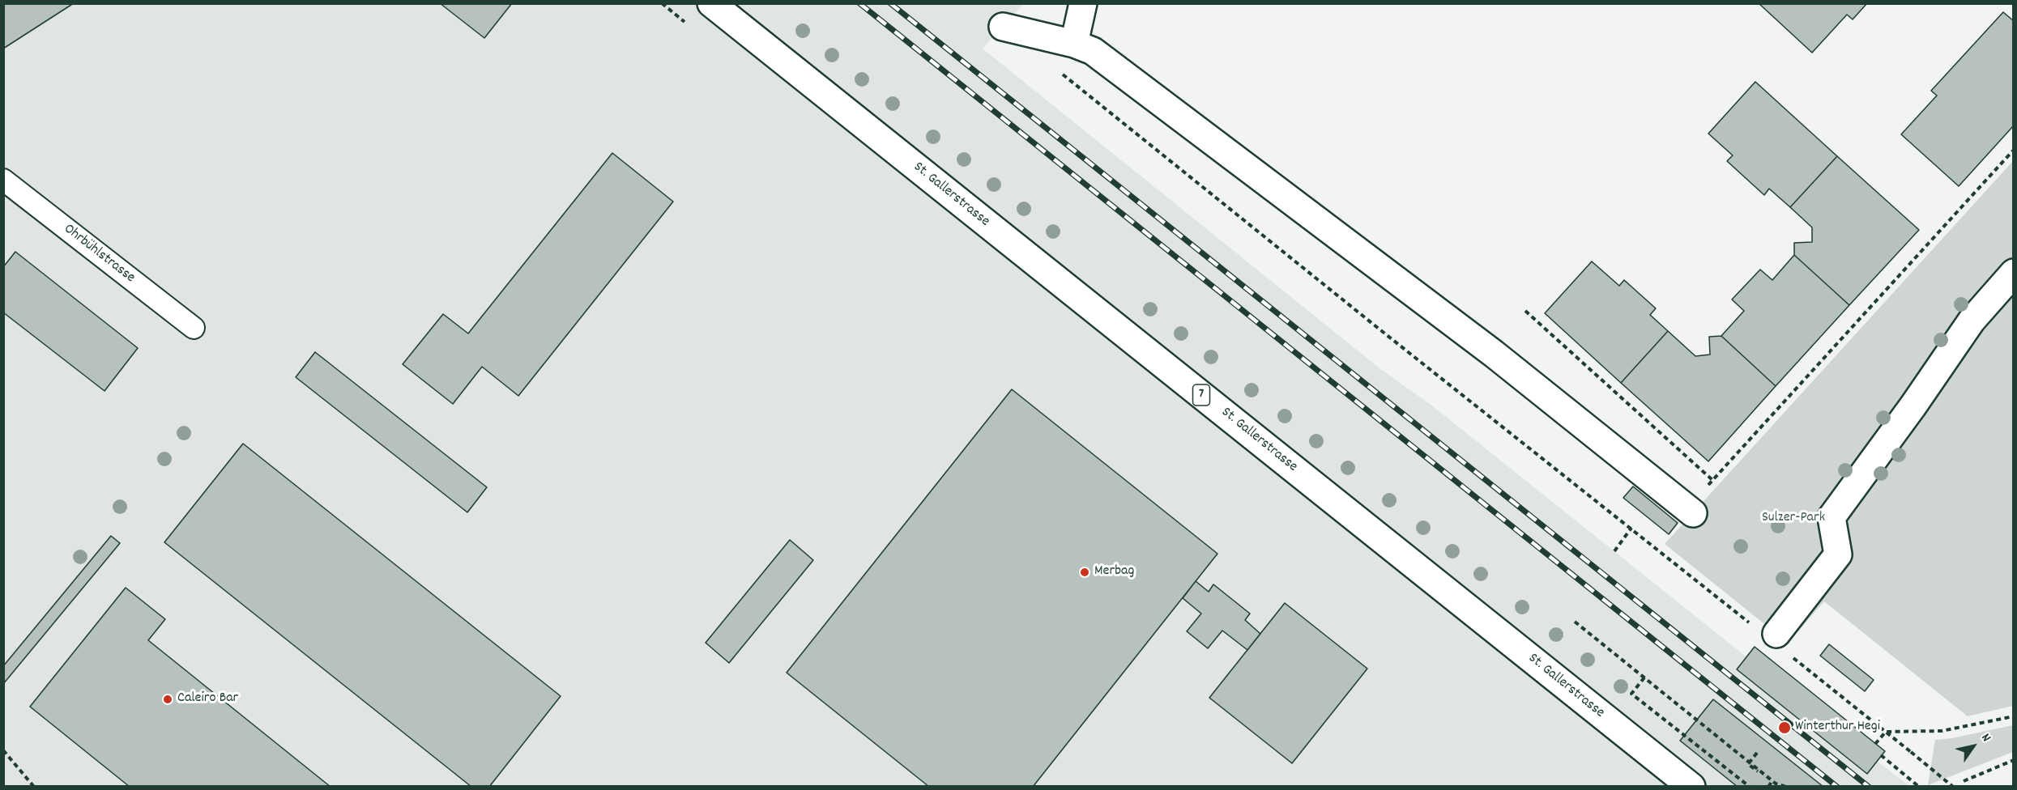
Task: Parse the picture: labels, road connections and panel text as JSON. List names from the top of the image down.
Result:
{
  "streets": {
    "street": ["St. Gallerstrasse", "7"],
    "lane": ["Ohrbühlstrasse"]
  },
  "parks": ["Sulzer-Park"],
  "places": ["Merbag", "Caleiro Bar", "Winterthur Hegi"],
  "north": "top right"
}
